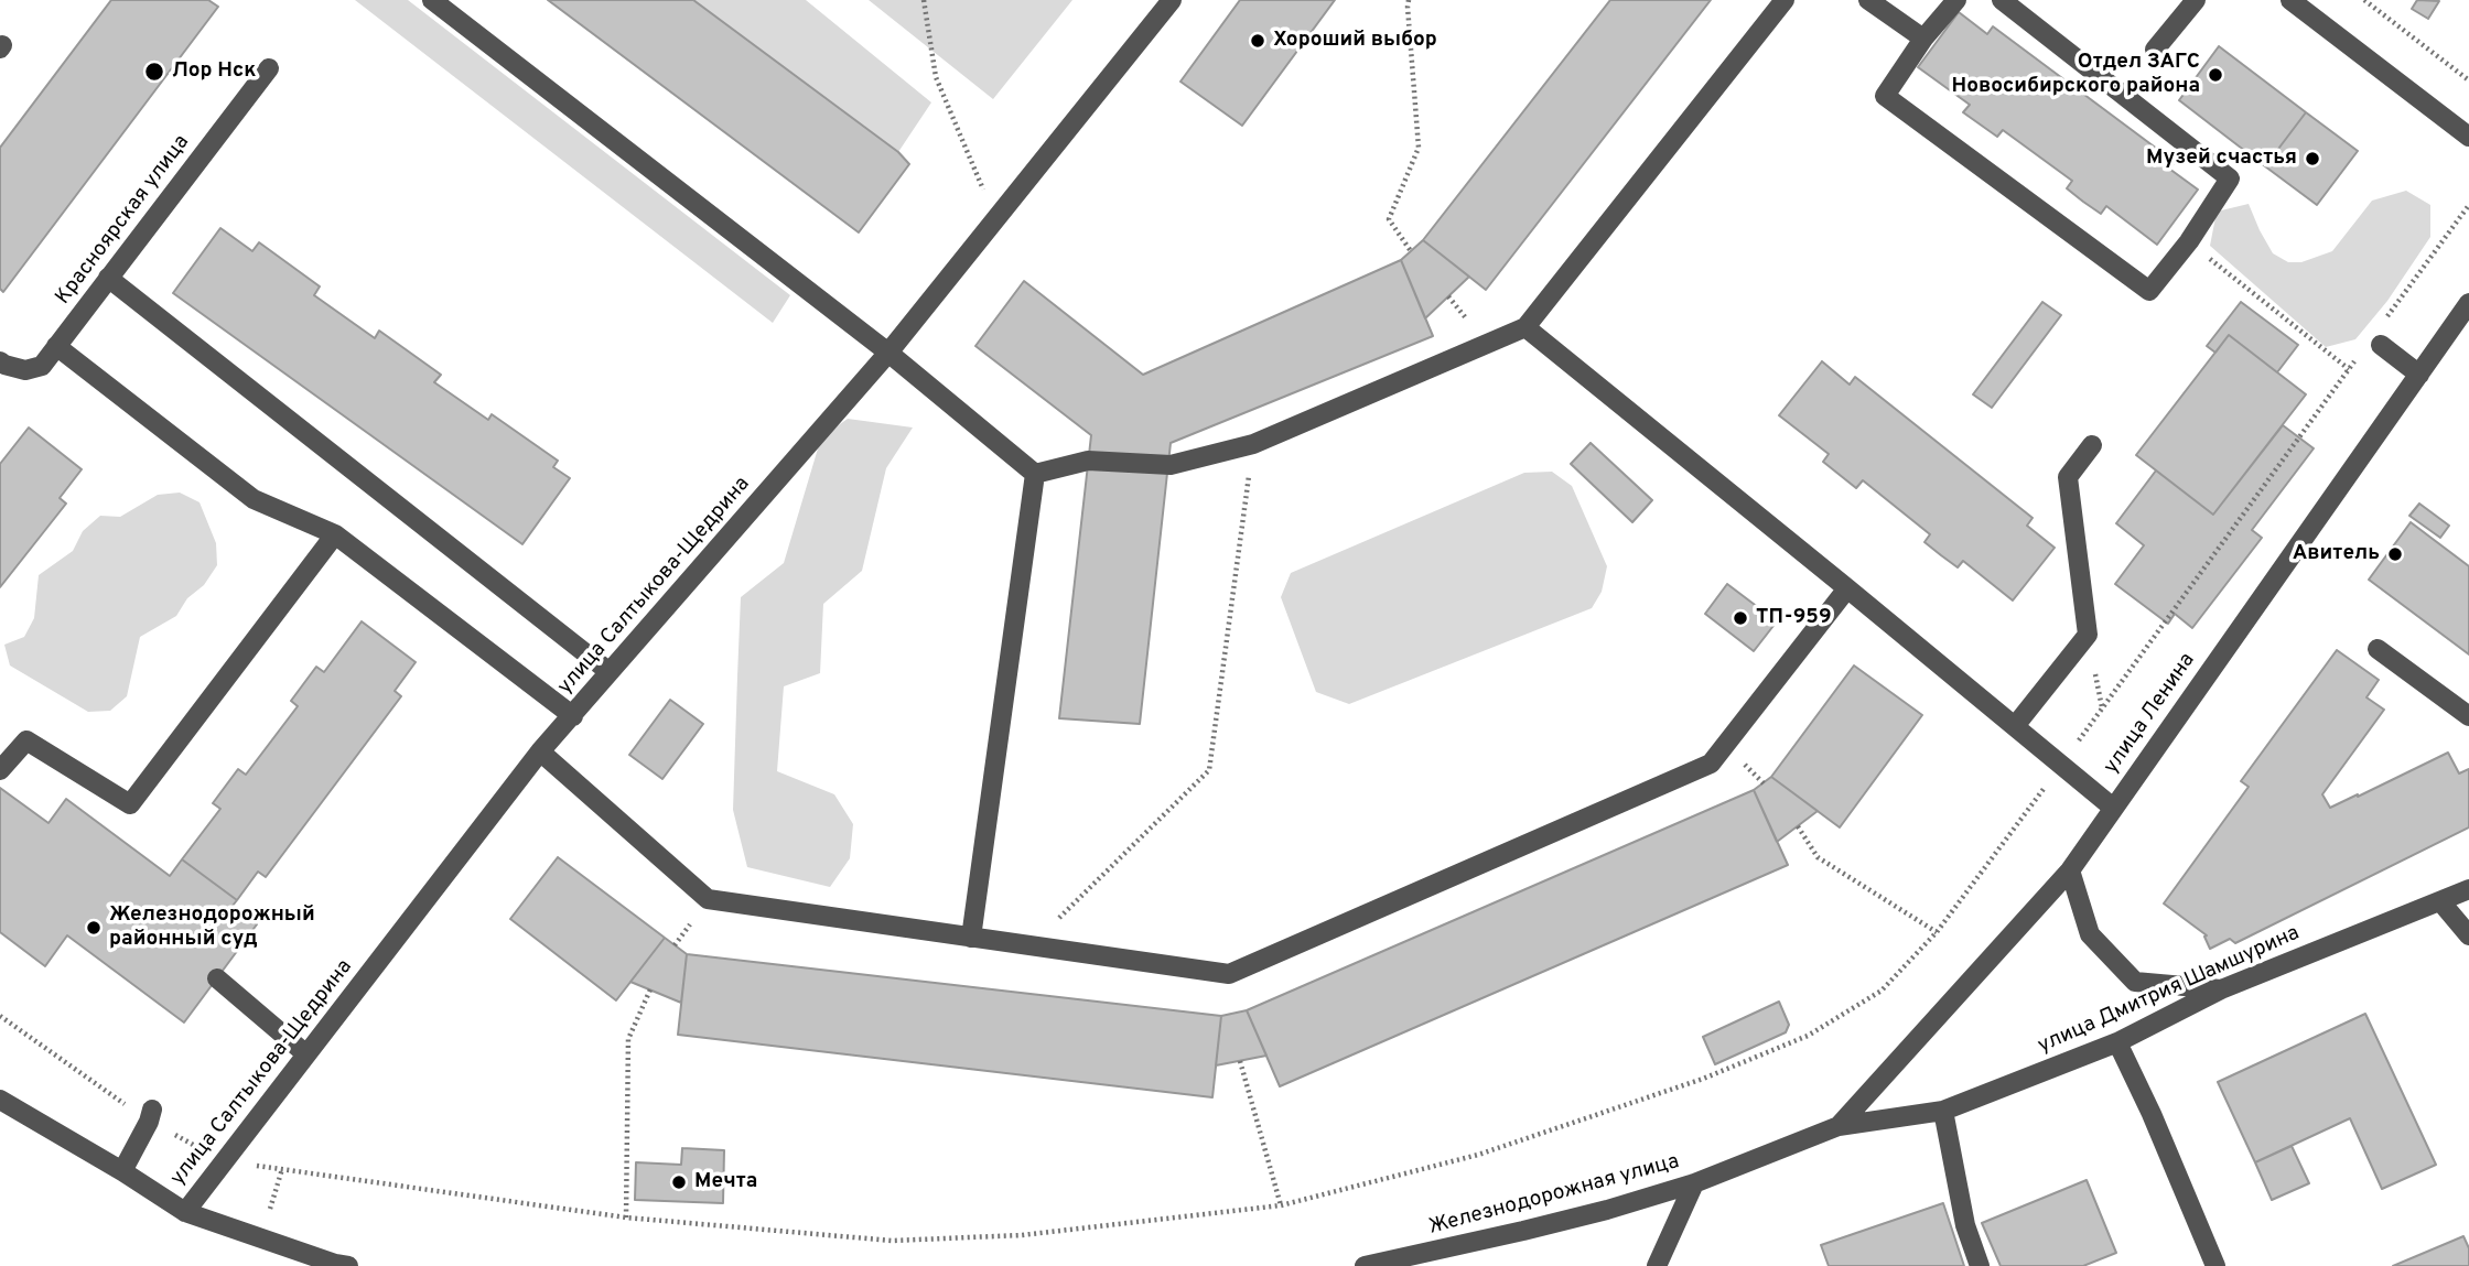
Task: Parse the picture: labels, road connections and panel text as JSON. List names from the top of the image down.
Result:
{
  "streets": {
    "street": [
      "Красноярская улица",
      "улица Салтыкова-Щедрина",
      "улица Ленина",
      "улица Дмитрия Шамшурина",
      "Железнодорожная улица"
    ]
  },
  "crossings": [
    ["улица Ленина", "улица Дмитрия Шамшурина"],
    ["улица Ленина", "Железнодорожная улица"],
    ["улица Дмитрия Шамшурина", "Железнодорожная улица"]
  ],
  "places": [
    "Хороший выбор",
    "Лор Нск",
    "Отдел ЗАГС Новосибирского района",
    "Музей счастья",
    "Авитель",
    "ТП-959",
    "Железнодорожный районный суд",
    "Мечта"
  ]
}
